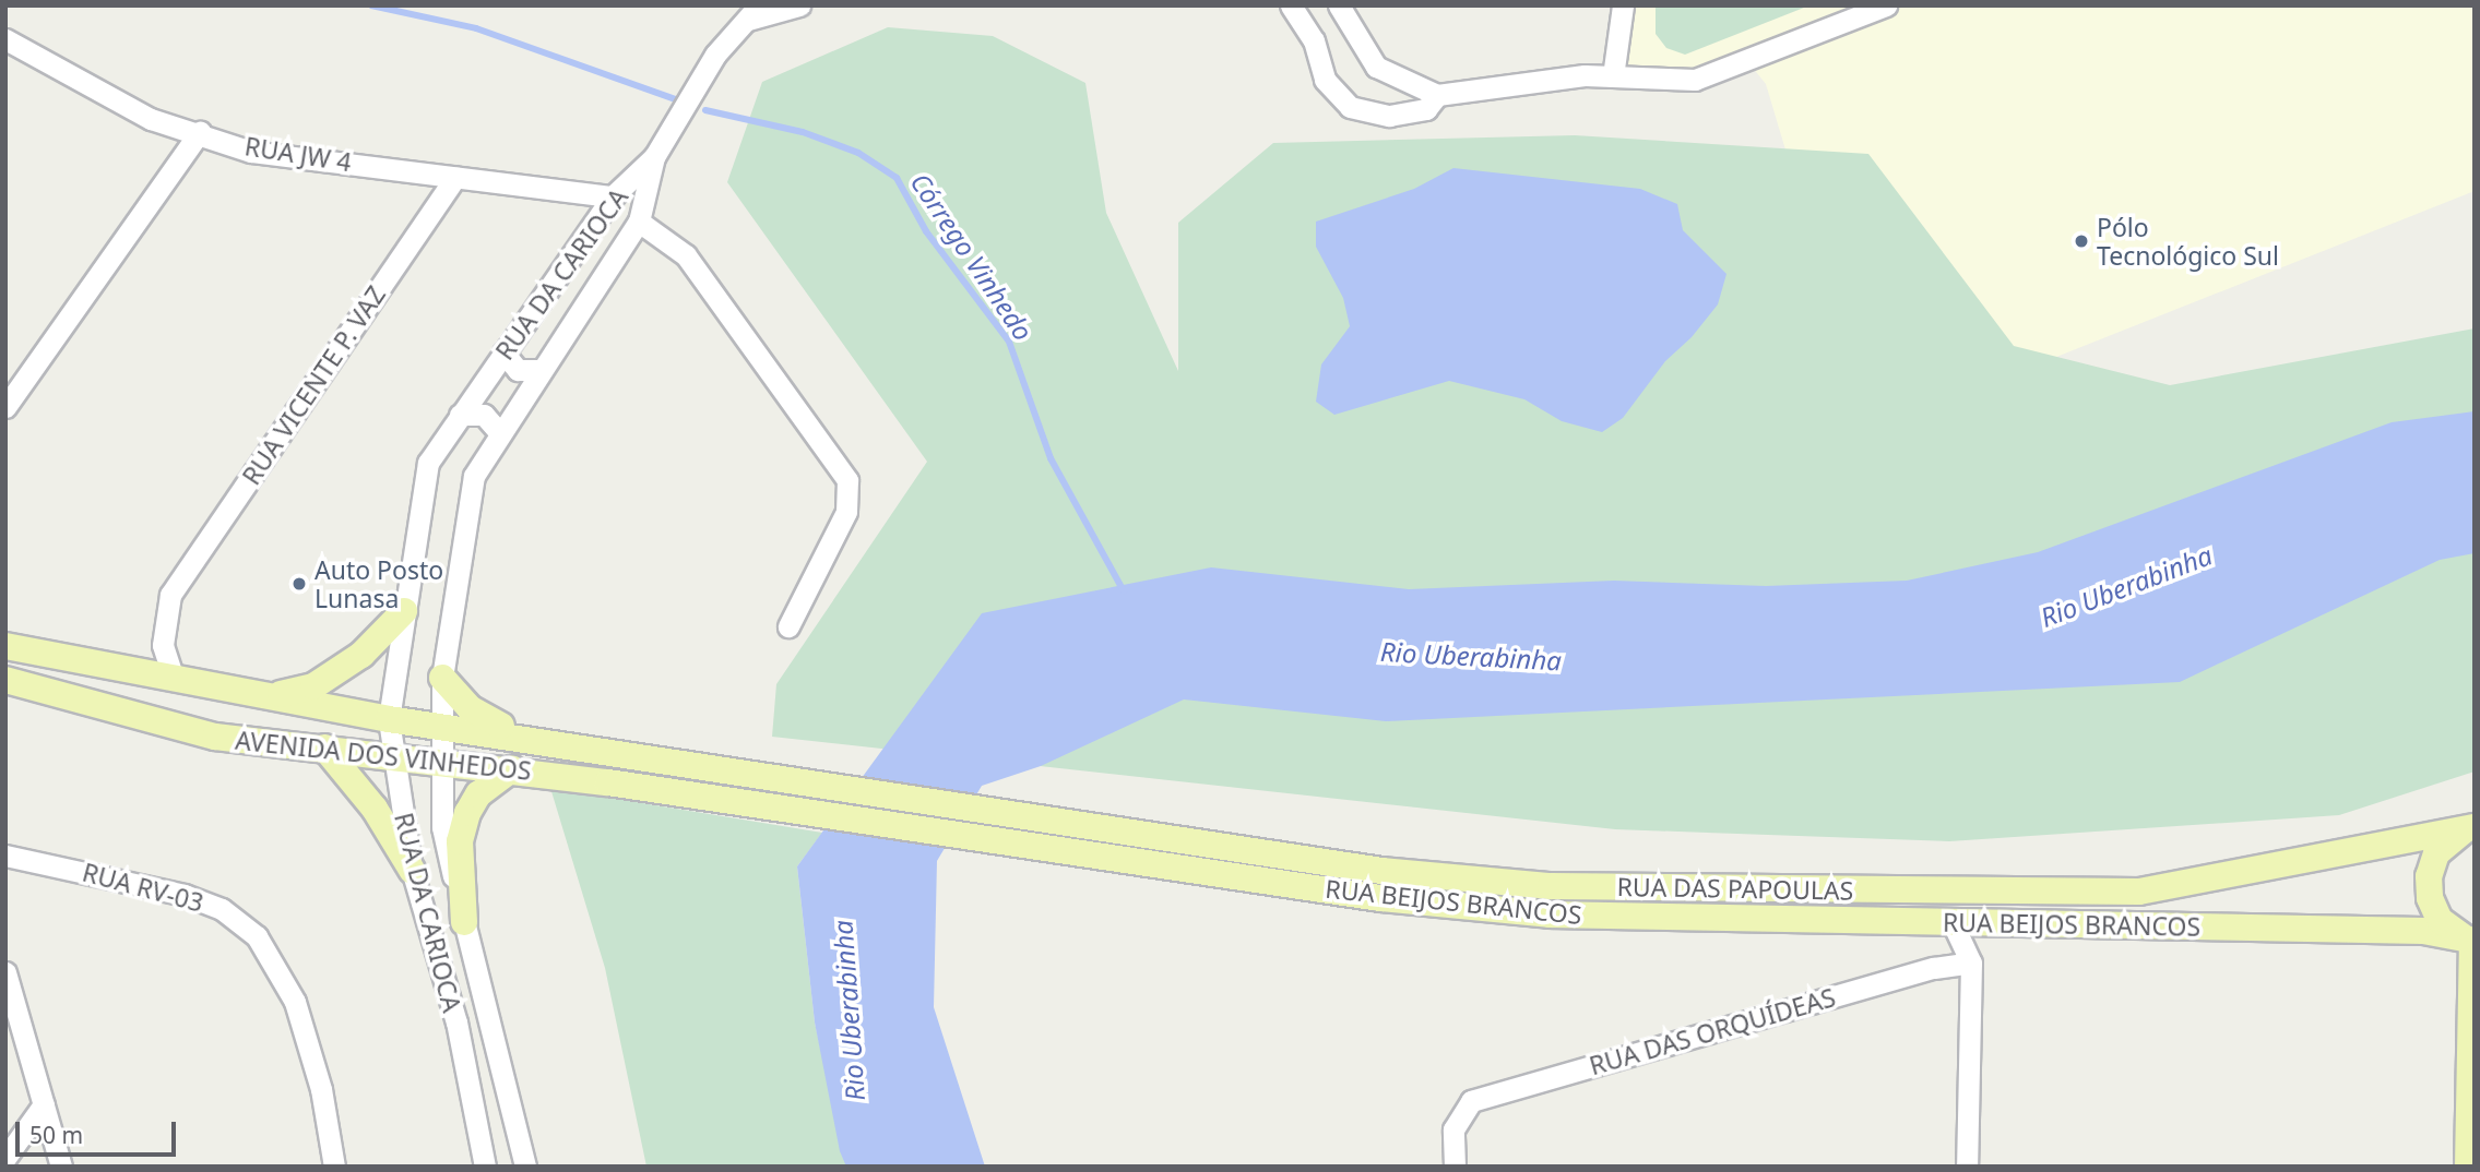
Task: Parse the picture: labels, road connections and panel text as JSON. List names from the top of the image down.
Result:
{
  "streets": {
    "main road": ["AVENIDA DOS VINHEDOS", "RUA DAS PAPOULAS", "RUA BEIJOS BRANCOS"],
    "street": [
      "RUA JW 4",
      "RUA DA CARIOCA",
      "RUA VICENTE P. VAZ",
      "RUA RV-03",
      "RUA DAS ORQUÍDEAS"
    ]
  },
  "crossings": [
    ["RUA JW 4", "RUA DA CARIOCA"],
    ["RUA JW 4", "RUA VICENTE P. VAZ"],
    ["RUA DA CARIOCA", "AVENIDA DOS VINHEDOS"],
    ["RUA VICENTE P. VAZ", "AVENIDA DOS VINHEDOS"],
    ["AVENIDA DOS VINHEDOS", "RUA DAS PAPOULAS"],
    ["AVENIDA DOS VINHEDOS", "RUA BEIJOS BRANCOS"]
  ],
  "water": ["Córrego Vinhedo", "Rio Uberabinha"],
  "places": ["Pólo Tecnológico Sul", "Auto Posto Lunasa"],
  "scale_bar": "50 m"
}
